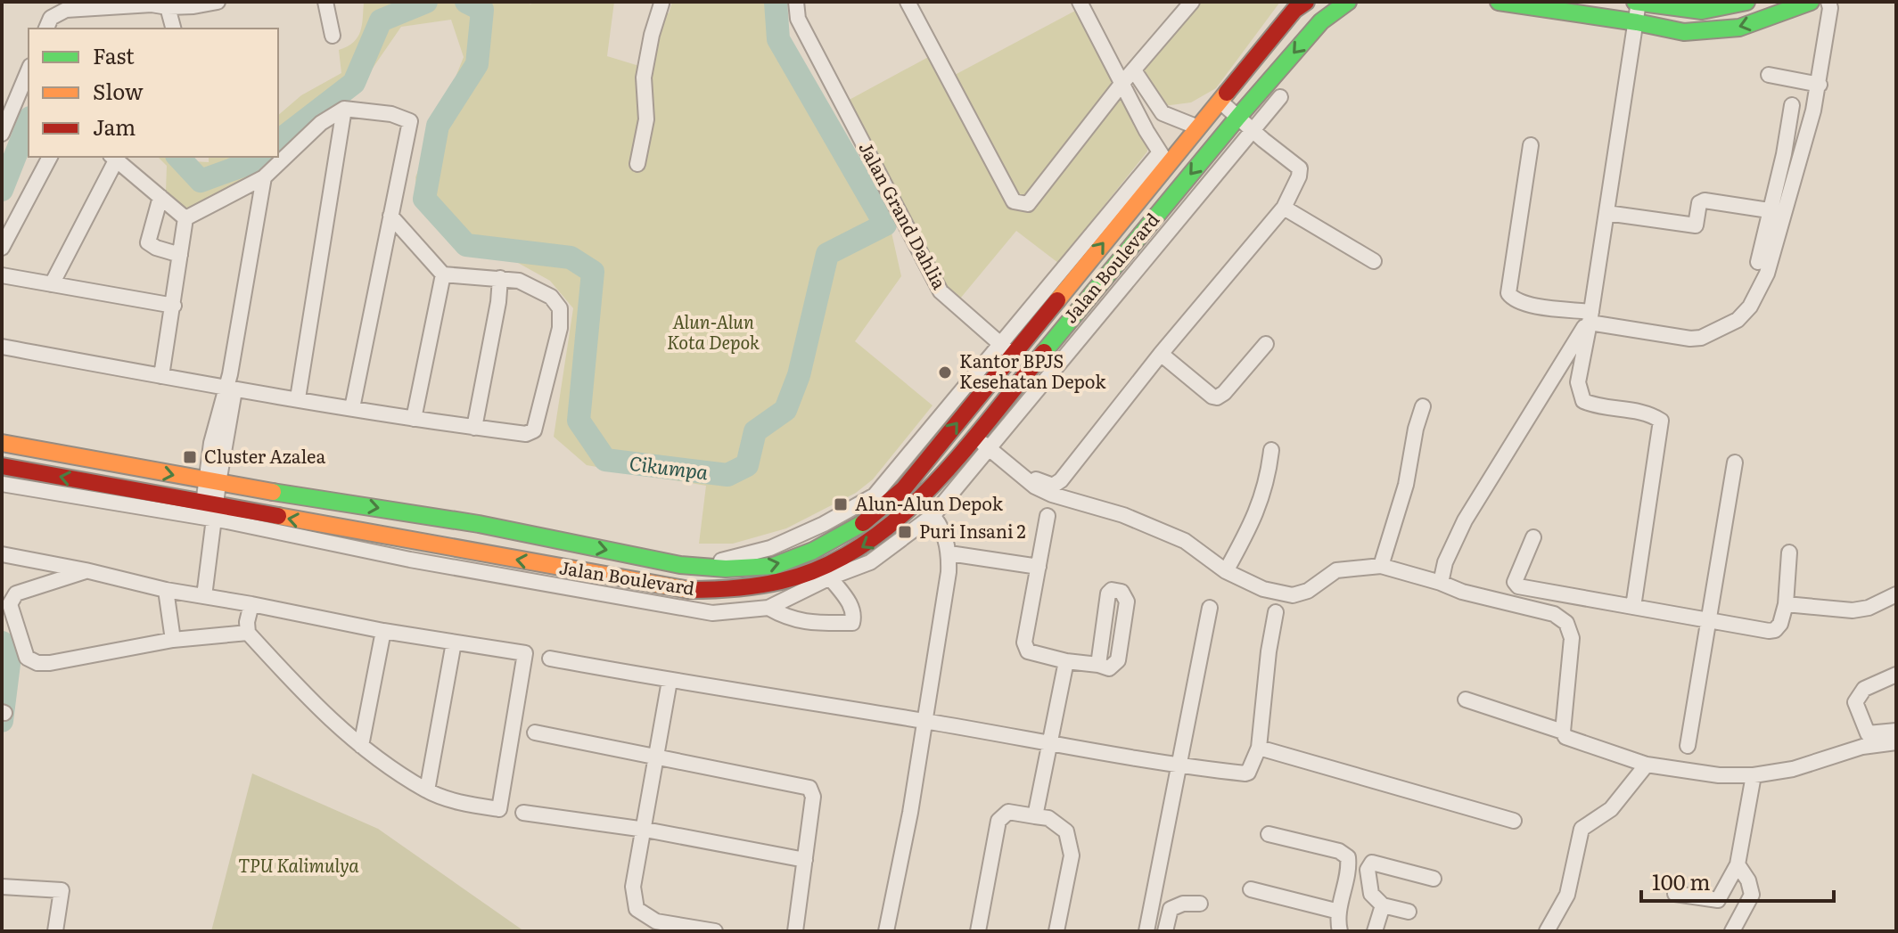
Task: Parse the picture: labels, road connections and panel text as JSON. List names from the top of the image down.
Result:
{
  "streets": {
    "main road": ["Jalan Boulevard"],
    "street": ["Jalan Grand Dahlia"]
  },
  "crossings": [
    ["Jalan Grand Dahlia", "Jalan Boulevard"]
  ],
  "water": ["Cikumpa"],
  "parks": ["Alun-Alun Kota Depok", "TPU Kalimulya"],
  "places": {
    "other": ["Kantor BPJS Kesehatan Depok"],
    "transit": ["Cluster Azalea", "Alun-Alun Depok", "Puri Insani 2"]
  },
  "legend": ["Fast", "Slow", "Jam"],
  "scale_bar": "100 m"
}
